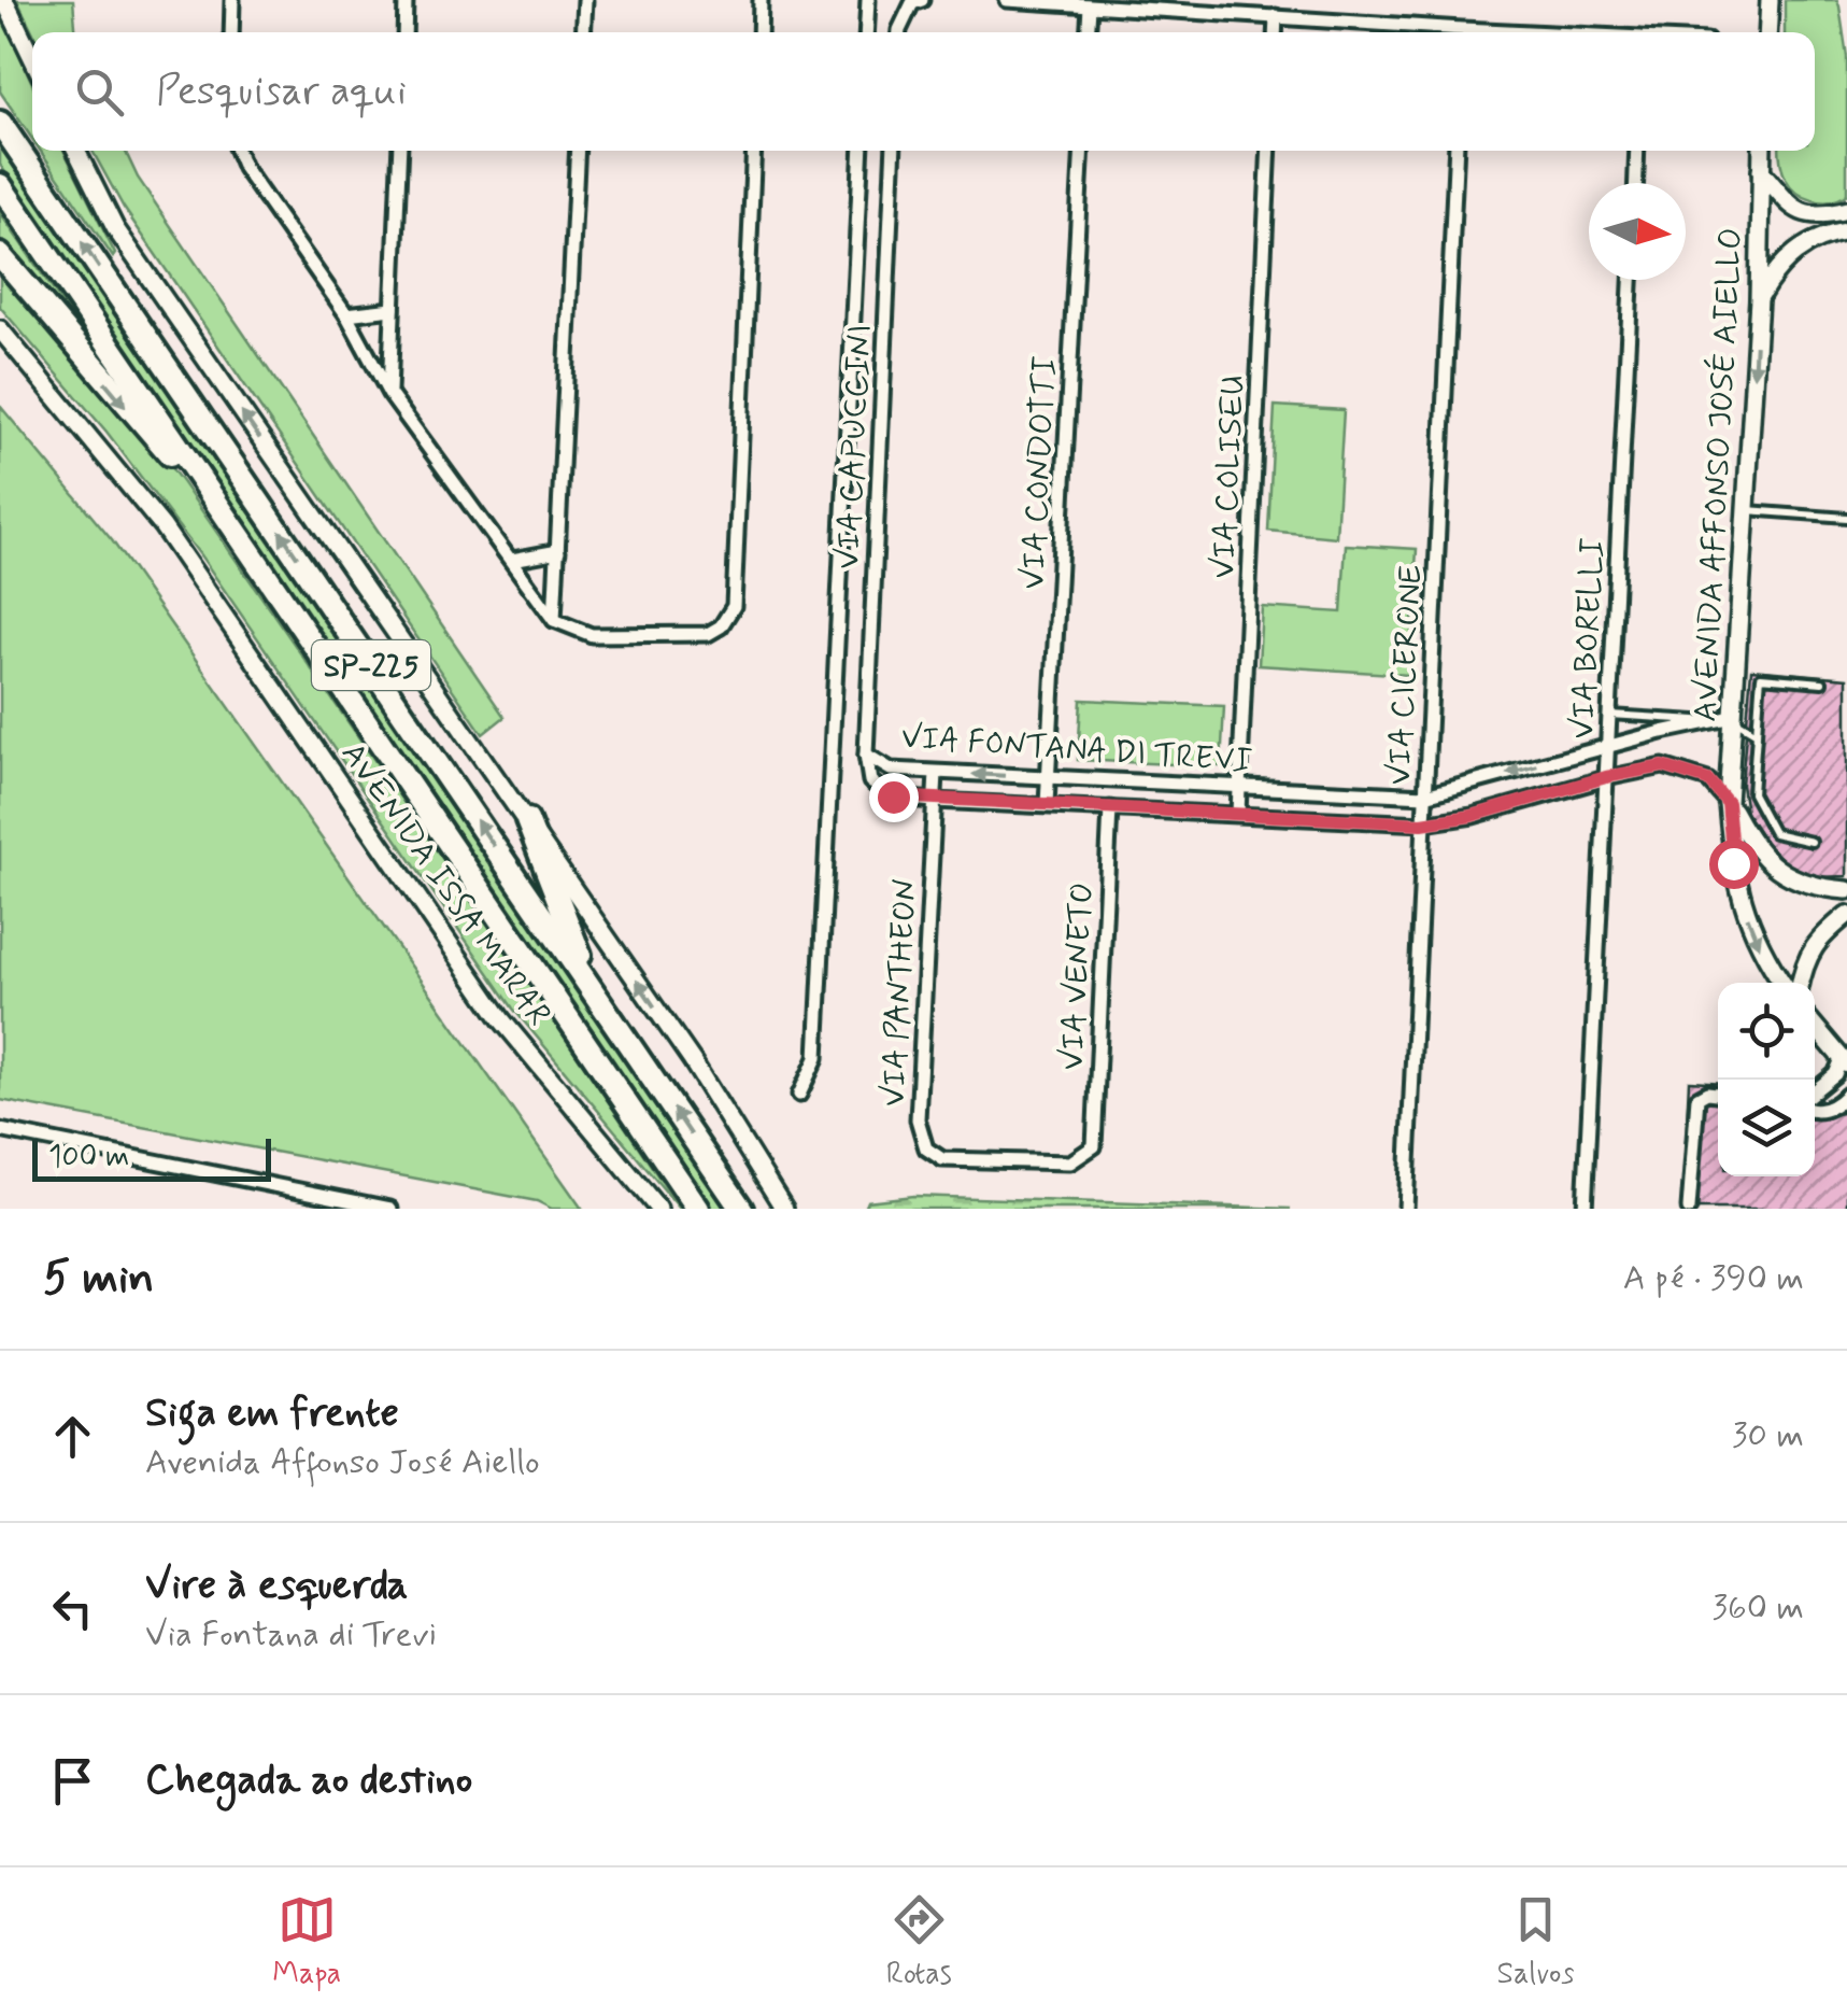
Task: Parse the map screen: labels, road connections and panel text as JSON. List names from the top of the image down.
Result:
{
  "streets": {
    "highway": ["SP-225"],
    "street": [
      "VIA CAPUCCINI",
      "VIA CONDOTTI",
      "AVENIDA AFFONSO JOSÉ AIELLO",
      "VIA COLISEU",
      "VIA BORELLI",
      "VIA CICERONE",
      "VIA FONTANA DI TREVI",
      "AVENIDA ISSA MARAR",
      "VIA VENETO",
      "VIA PANTHEON"
    ]
  },
  "crossings": [
    ["VIA CAPUCCINI", "VIA FONTANA DI TREVI"],
    ["VIA CONDOTTI", "VIA FONTANA DI TREVI"],
    ["AVENIDA AFFONSO JOSÉ AIELLO", "VIA FONTANA DI TREVI"],
    ["VIA COLISEU", "VIA FONTANA DI TREVI"],
    ["VIA BORELLI", "VIA FONTANA DI TREVI"],
    ["VIA CICERONE", "VIA FONTANA DI TREVI"],
    ["VIA FONTANA DI TREVI", "VIA VENETO"],
    ["VIA FONTANA DI TREVI", "VIA PANTHEON"],
    ["VIA VENETO", "VIA PANTHEON"]
  ],
  "one_way": ["AVENIDA AFFONSO JOSÉ AIELLO"],
  "scale_bar": "100 m",
  "north": "right",
  "page": {
    "search": "Pesquisar aqui",
    "scale": "100 m",
    "heading": ["5 min", "A pé · 390 m"],
    "list": [
      ["Siga em frente", "Avenida Affonso José Aiello", "30 m"],
      ["Vire à esquerda", "Via Fontana di Trevi", "360 m"],
      "Chegada ao destino"
    ],
    "nav": ["Mapa", "Rotas", "Salvos"]
  }
}
